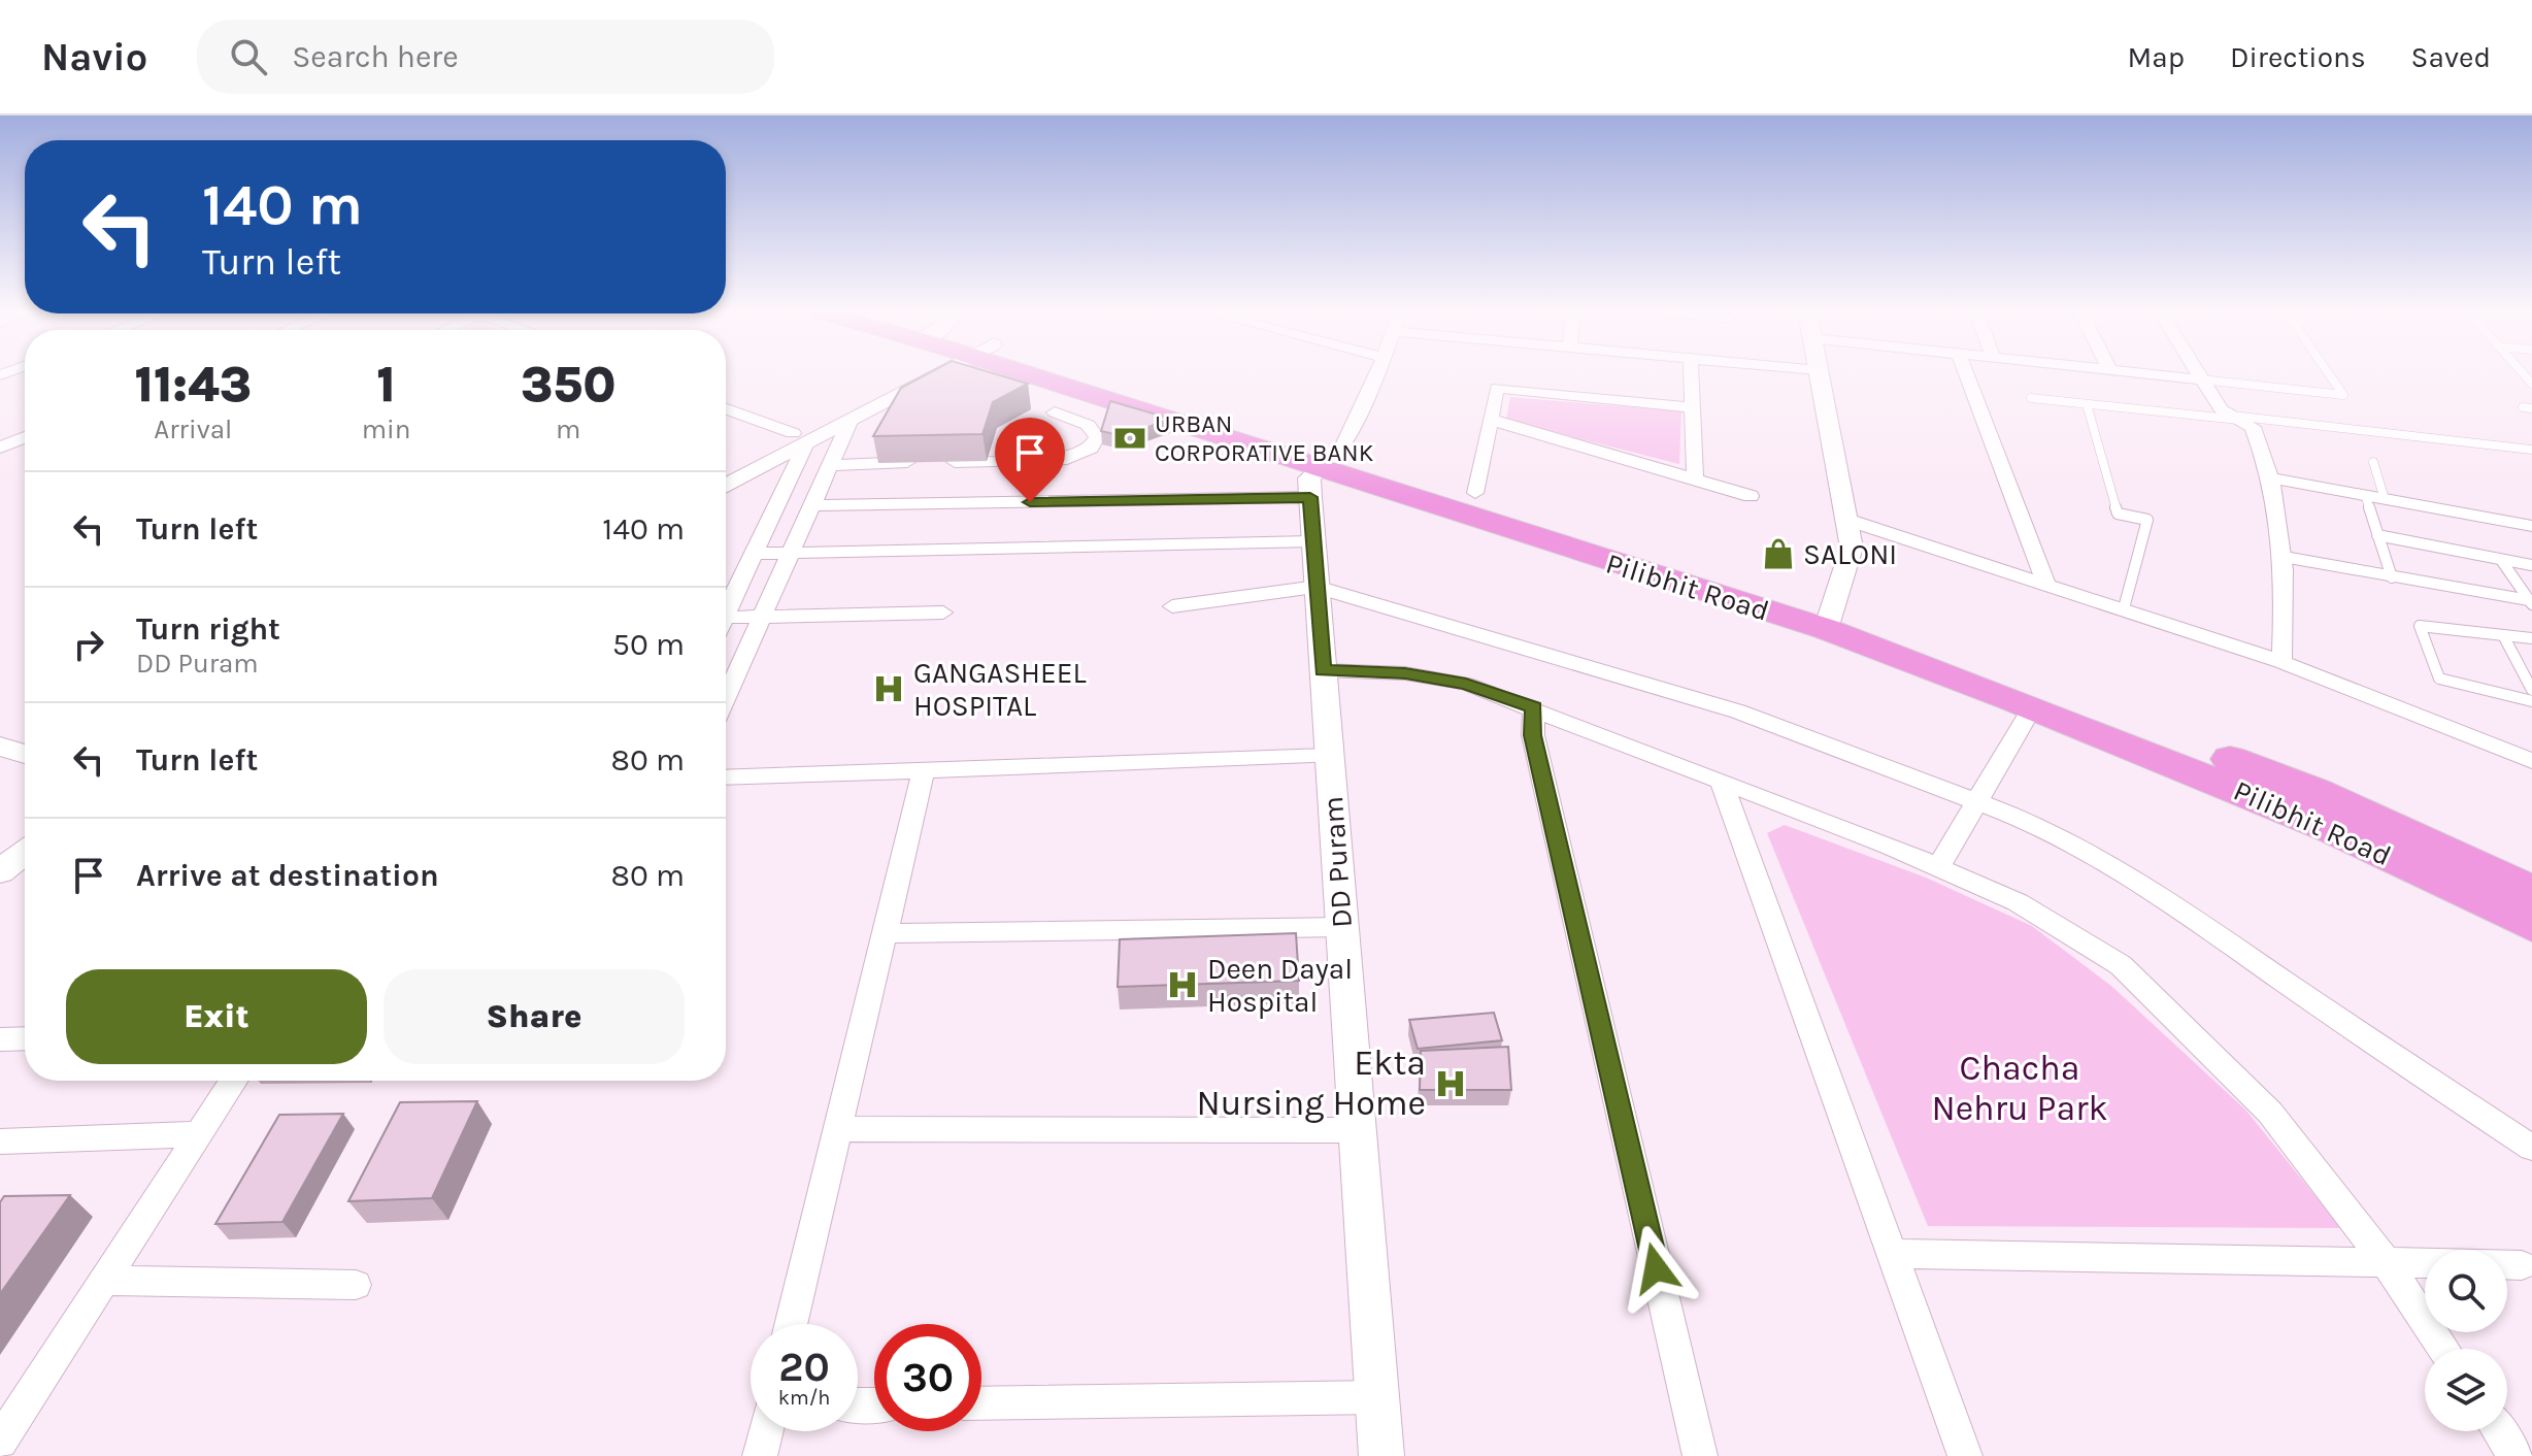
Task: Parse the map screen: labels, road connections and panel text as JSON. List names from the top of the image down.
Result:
{
  "streets": {
    "highway": ["Pilibhit Road"],
    "street": ["DD Puram"]
  },
  "crossings": [
    ["Pilibhit Road", "DD Puram"]
  ],
  "parks": ["Chacha Nehru Park"],
  "places": {
    "bank": ["URBAN CORPORATIVE BANK"],
    "shop": ["SALONI"],
    "hospital": ["GANGASHEEL HOSPITAL", "Deen Dayal Hospital", "Ekta Nursing Home"]
  },
  "page": {
    "header": "Navio",
    "search": "Search here",
    "nav": ["Map", "Directions", "Saved"],
    "turn": ["140 m", "Turn left"],
    "eta": [
      "11:43",
      "Arrival",
      "1",
      "min",
      "350",
      "m"
    ],
    "list": [
      {
        "name": "Turn left",
        "value": "140 m"
      },
      {
        "name": "Turn right",
        "note": "DD Puram",
        "value": "50 m"
      },
      {
        "name": "Turn left",
        "value": "80 m"
      },
      {
        "name": "Arrive at destination",
        "value": "80 m"
      }
    ],
    "buttons": ["Exit", "Share"],
    "speed": "20 km/h",
    "limit": "30"
  }
}
